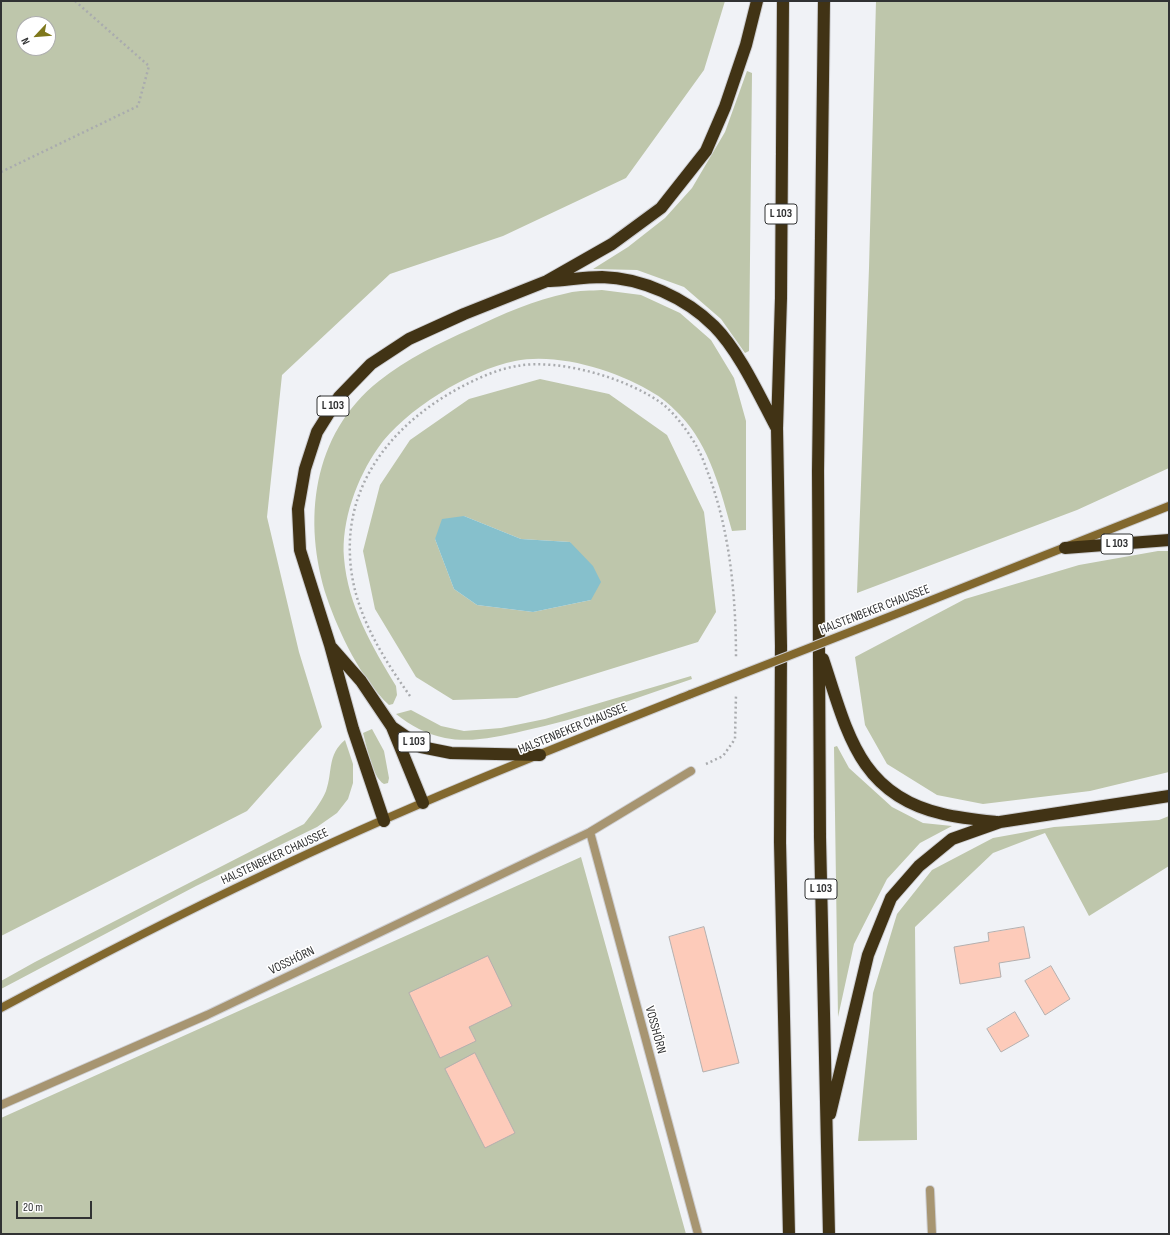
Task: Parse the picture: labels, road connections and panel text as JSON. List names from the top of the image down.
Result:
{
  "streets": {
    "highway": ["L 103"],
    "main road": ["HALSTENBEKER CHAUSSEE"],
    "street": ["VOSSHÖRN"]
  },
  "crossings": [
    ["L 103", "HALSTENBEKER CHAUSSEE"]
  ],
  "scale_bar": "20 m",
  "north": "bottom left"
}
